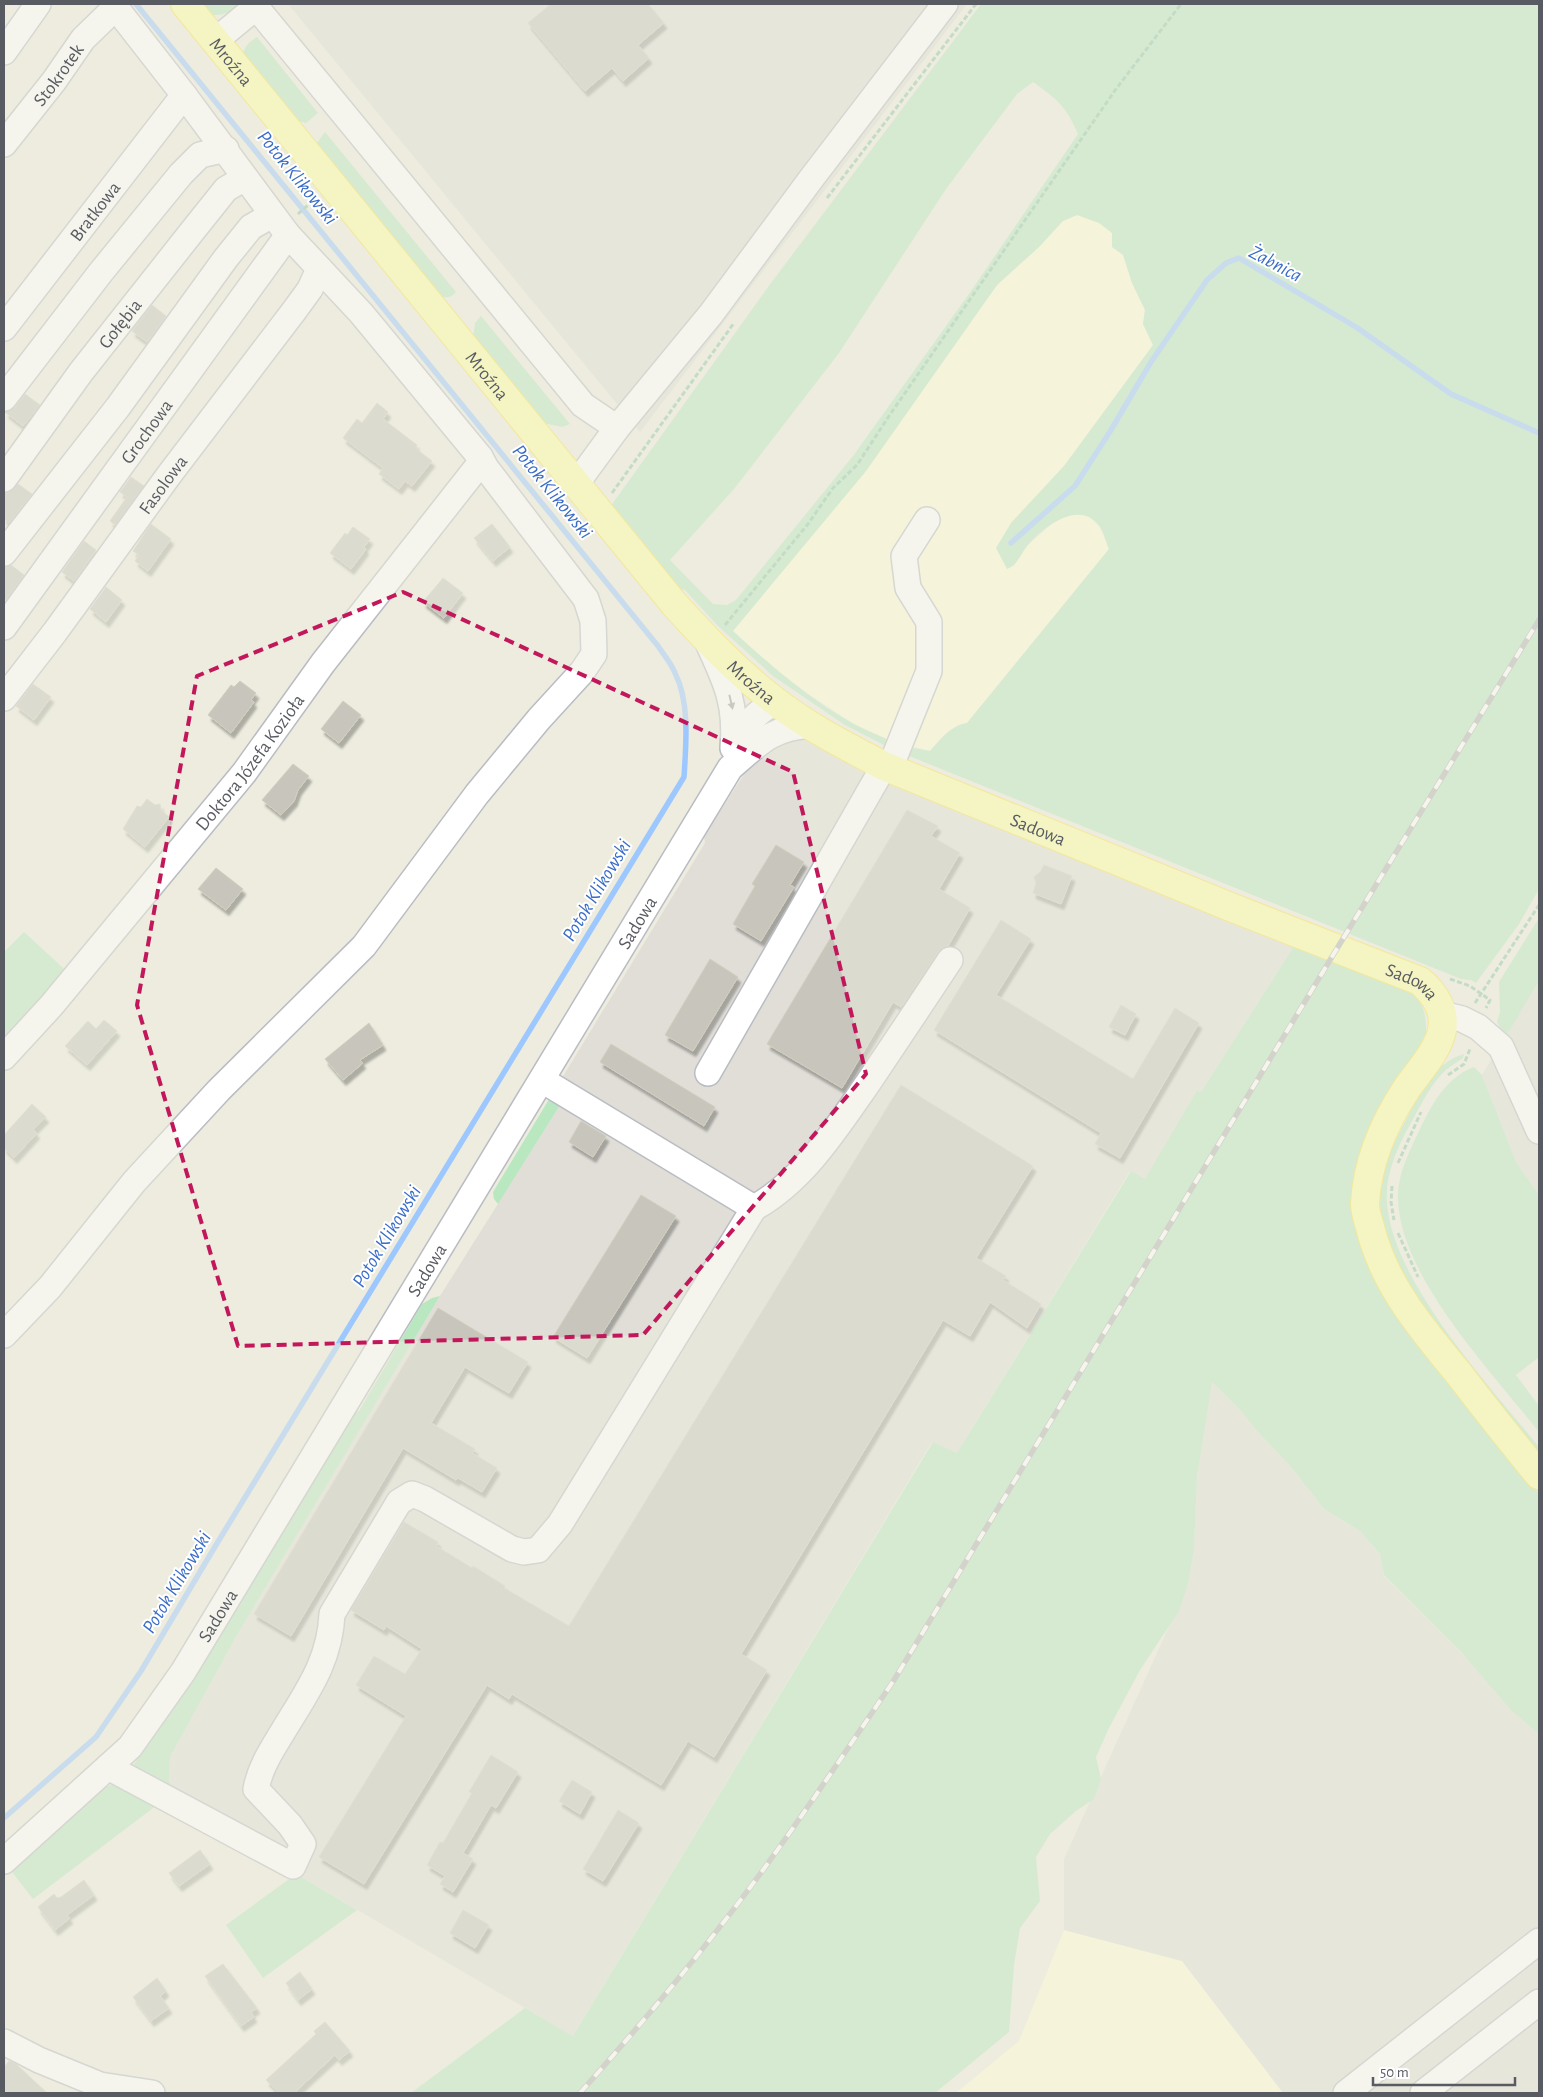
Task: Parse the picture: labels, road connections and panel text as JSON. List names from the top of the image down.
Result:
{
  "streets": {
    "main road": ["Mroźna", "Sadowa"],
    "street": [
      "Stokrotek",
      "Bratkowa",
      "Gołębia",
      "Grochowa",
      "Fasolowa",
      "Doktora Józefa Kozioła"
    ]
  },
  "crossings": [
    ["Mroźna", "Sadowa"]
  ],
  "water": ["Potok Klikowski", "Żabnica"],
  "scale_bar": "50 m"
}
